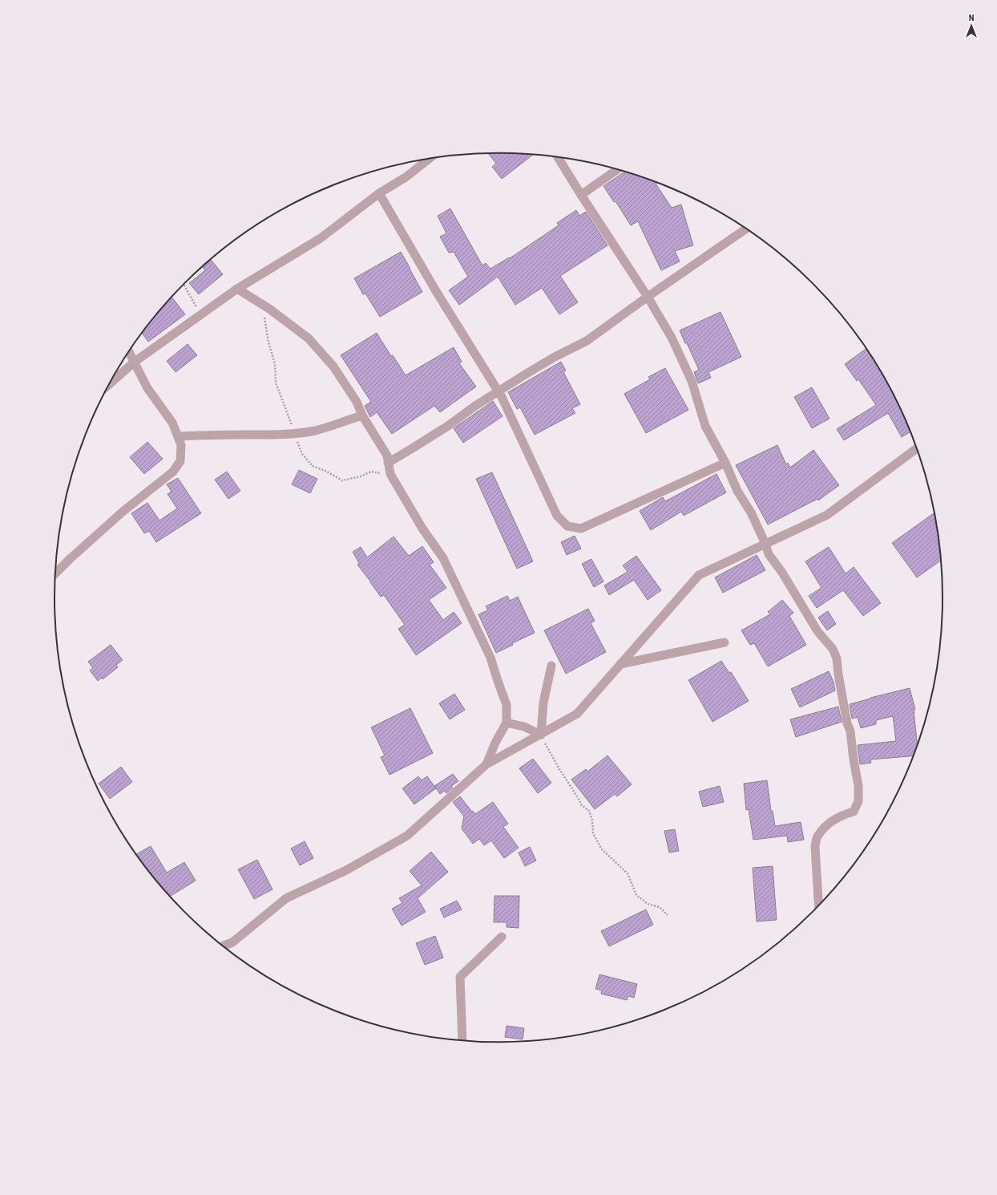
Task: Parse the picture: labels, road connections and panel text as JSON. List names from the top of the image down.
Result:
{
  "north": "top"
}
